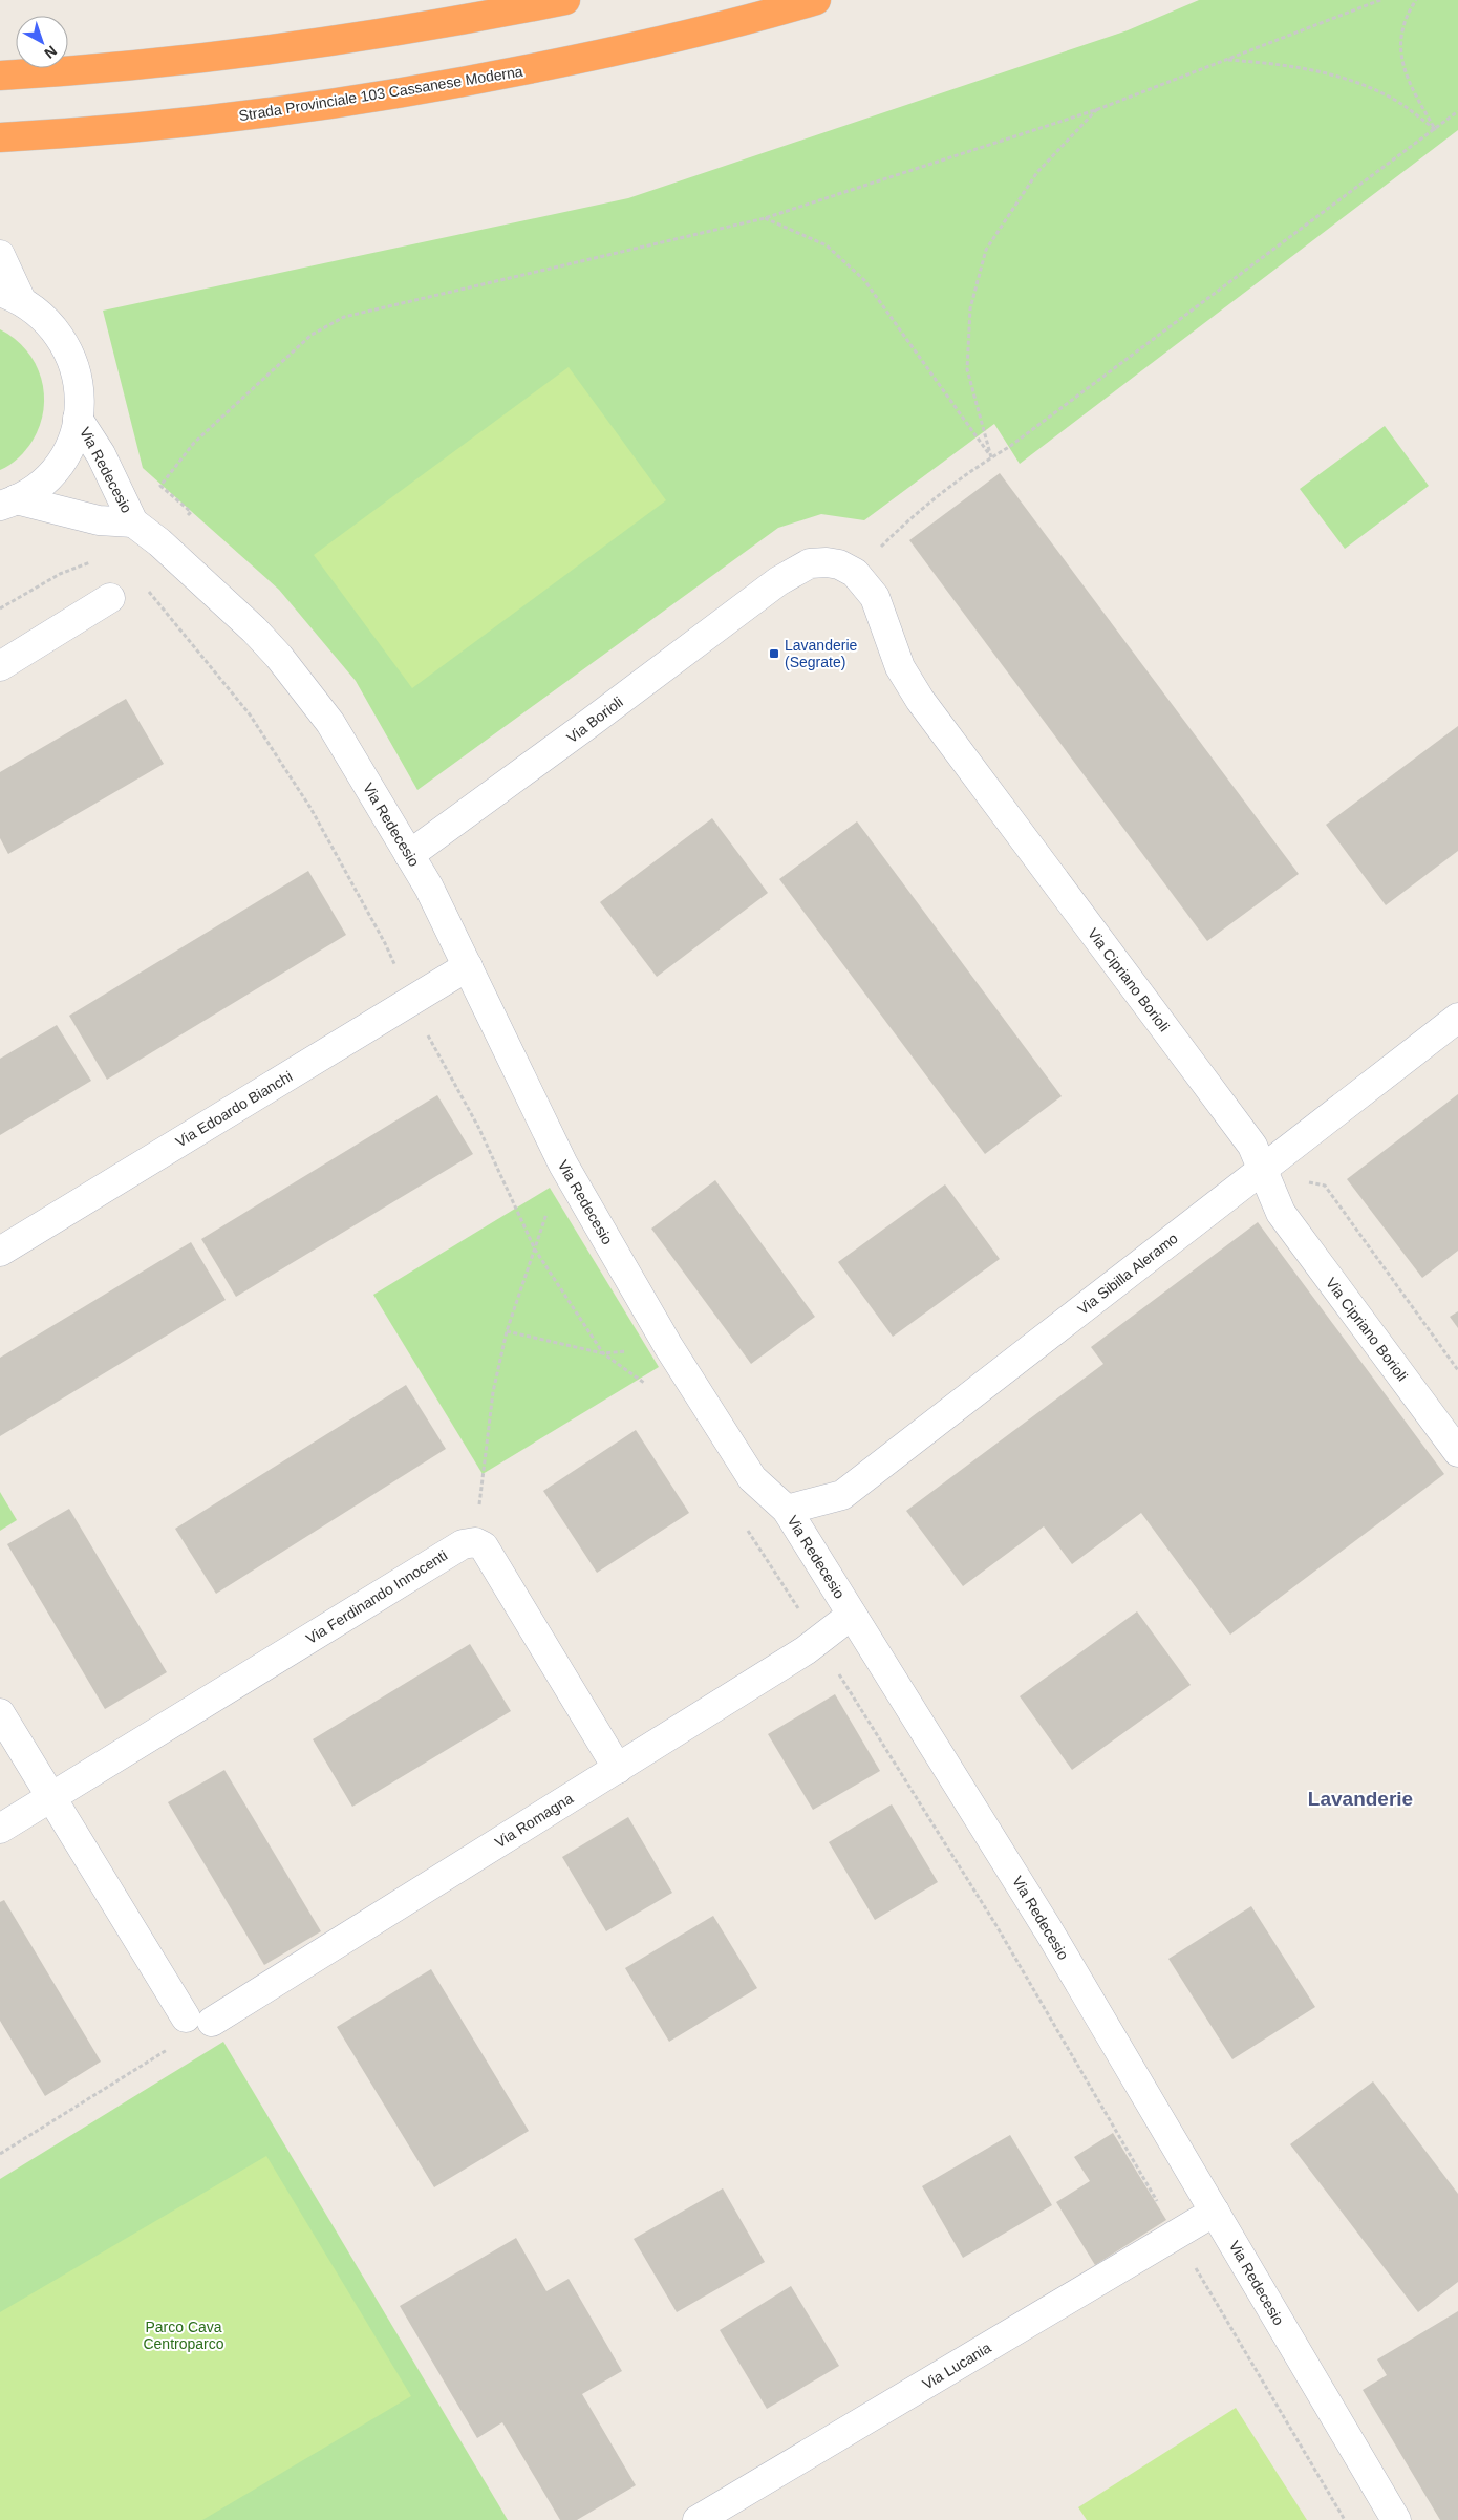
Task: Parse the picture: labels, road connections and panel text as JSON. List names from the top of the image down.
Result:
{
  "streets": {
    "highway": ["Strada Provinciale 103 Cassanese Moderna"],
    "street": [
      "Via Redecesio",
      "Via Borioli",
      "Via Cipriano Borioli",
      "Via Edoardo Bianchi",
      "Via Sibilla Aleramo",
      "Via Ferdinando Innocenti",
      "Via Romagna",
      "Via Lucania"
    ]
  },
  "crossings": [
    ["Via Redecesio", "Via Borioli"],
    ["Via Redecesio", "Via Edoardo Bianchi"],
    ["Via Redecesio", "Via Sibilla Aleramo"],
    ["Via Redecesio", "Via Romagna"],
    ["Via Redecesio", "Via Lucania"],
    ["Via Borioli", "Via Cipriano Borioli"],
    ["Via Cipriano Borioli", "Via Sibilla Aleramo"]
  ],
  "districts": ["Lavanderie"],
  "parks": ["Parco Cava Centroparco"],
  "places": {
    "transit": ["Lavanderie (Segrate)"]
  },
  "north": "bottom right"
}
